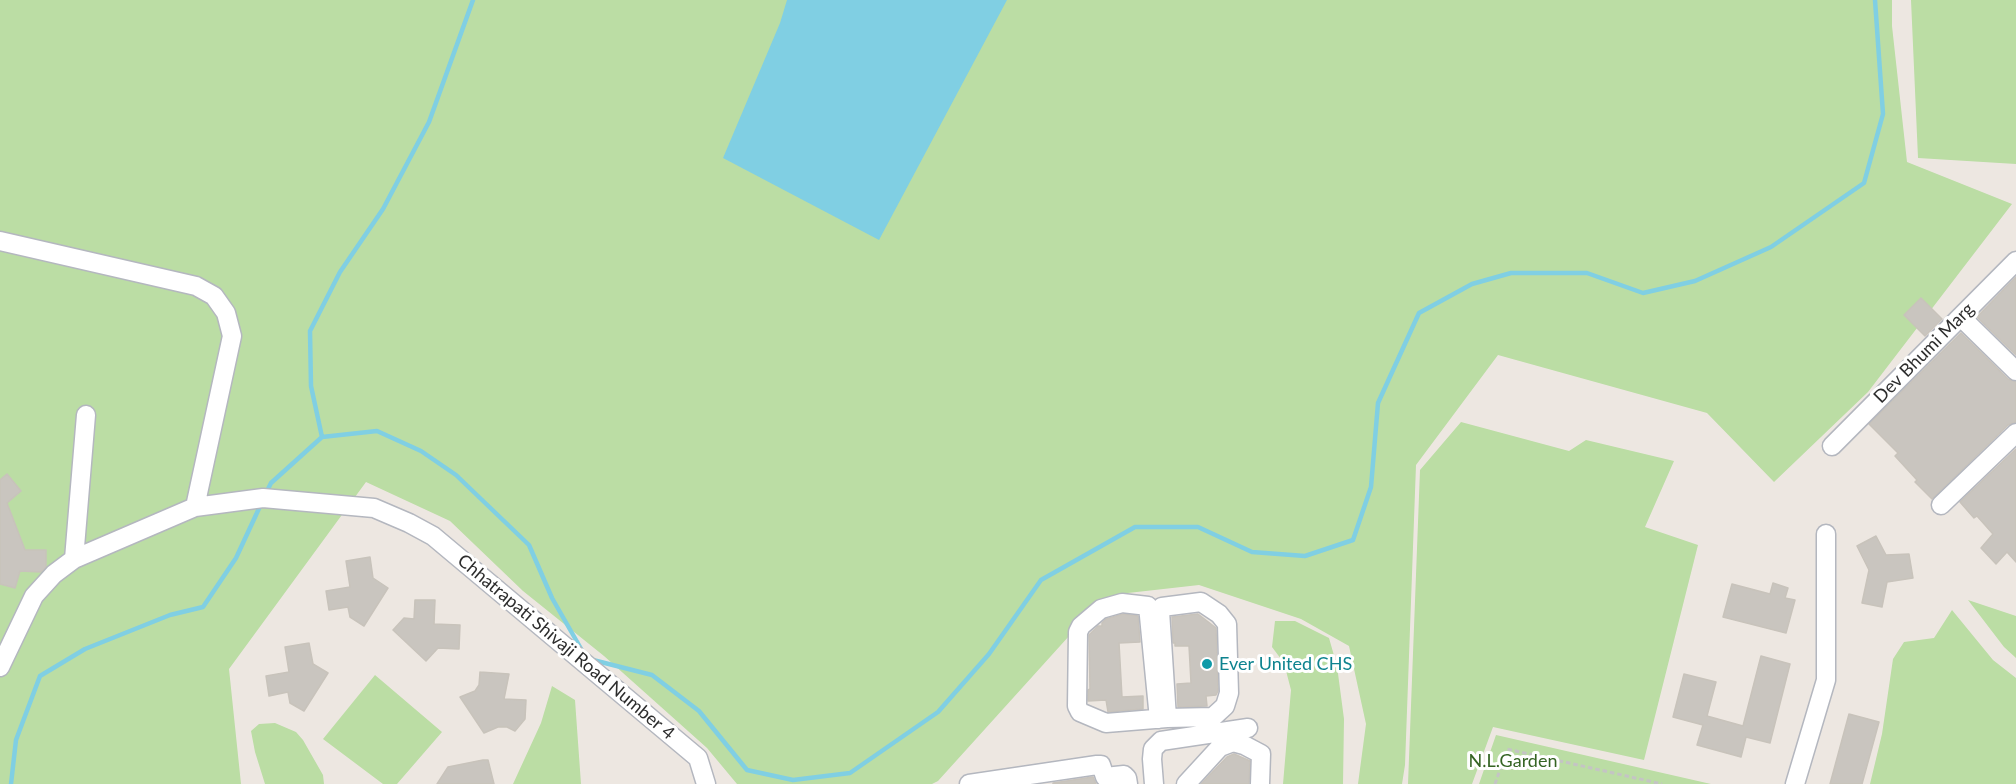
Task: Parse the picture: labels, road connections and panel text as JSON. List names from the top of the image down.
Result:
{
  "streets": {
    "street": ["Dev Bhumi Marg", "Chhatrapati Shivaji Road Number 4"]
  },
  "parks": ["N.L.Garden"],
  "places": ["Ever United CHS"]
}
